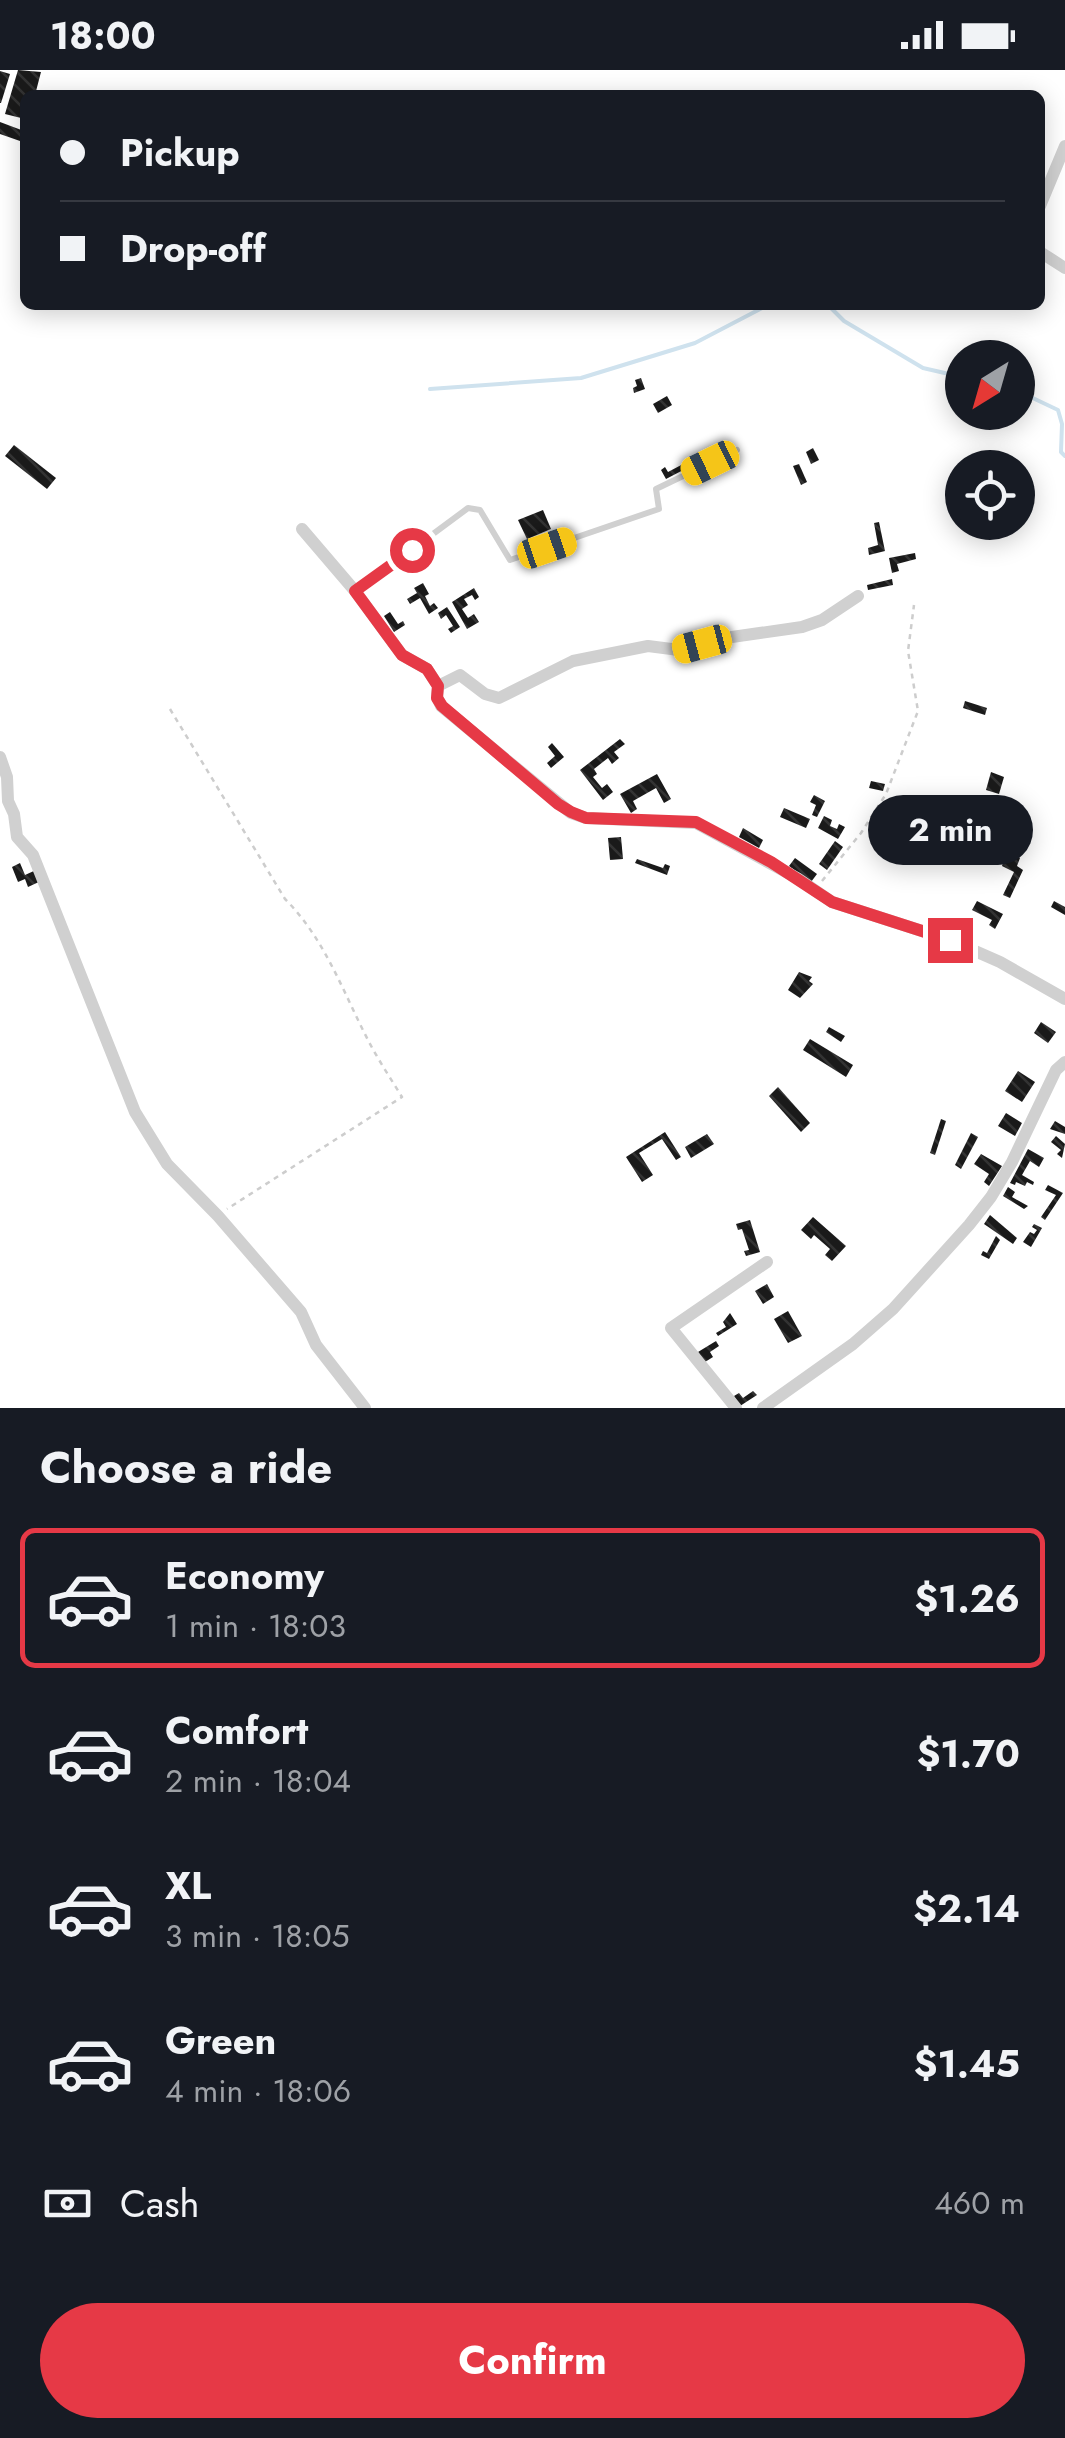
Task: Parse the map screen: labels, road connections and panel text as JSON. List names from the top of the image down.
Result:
{
  "north": "bottom left",
  "page": {
    "status": "18:00",
    "banner": ["Pickup", "Drop-off"],
    "bubble": "2 min",
    "heading": "Choose a ride",
    "list": [
      {
        "name": "Economy",
        "note": "1 min · 18:03",
        "value": "$1.26"
      },
      {
        "name": "Comfort",
        "note": "2 min · 18:04",
        "value": "$1.70"
      },
      {
        "name": "XL",
        "note": "3 min · 18:05",
        "value": "$2.14"
      },
      {
        "name": "Green",
        "note": "4 min · 18:06",
        "value": "$1.45"
      }
    ],
    "pay": ["Cash", "460 m"],
    "buttons": "Confirm"
  }
}
